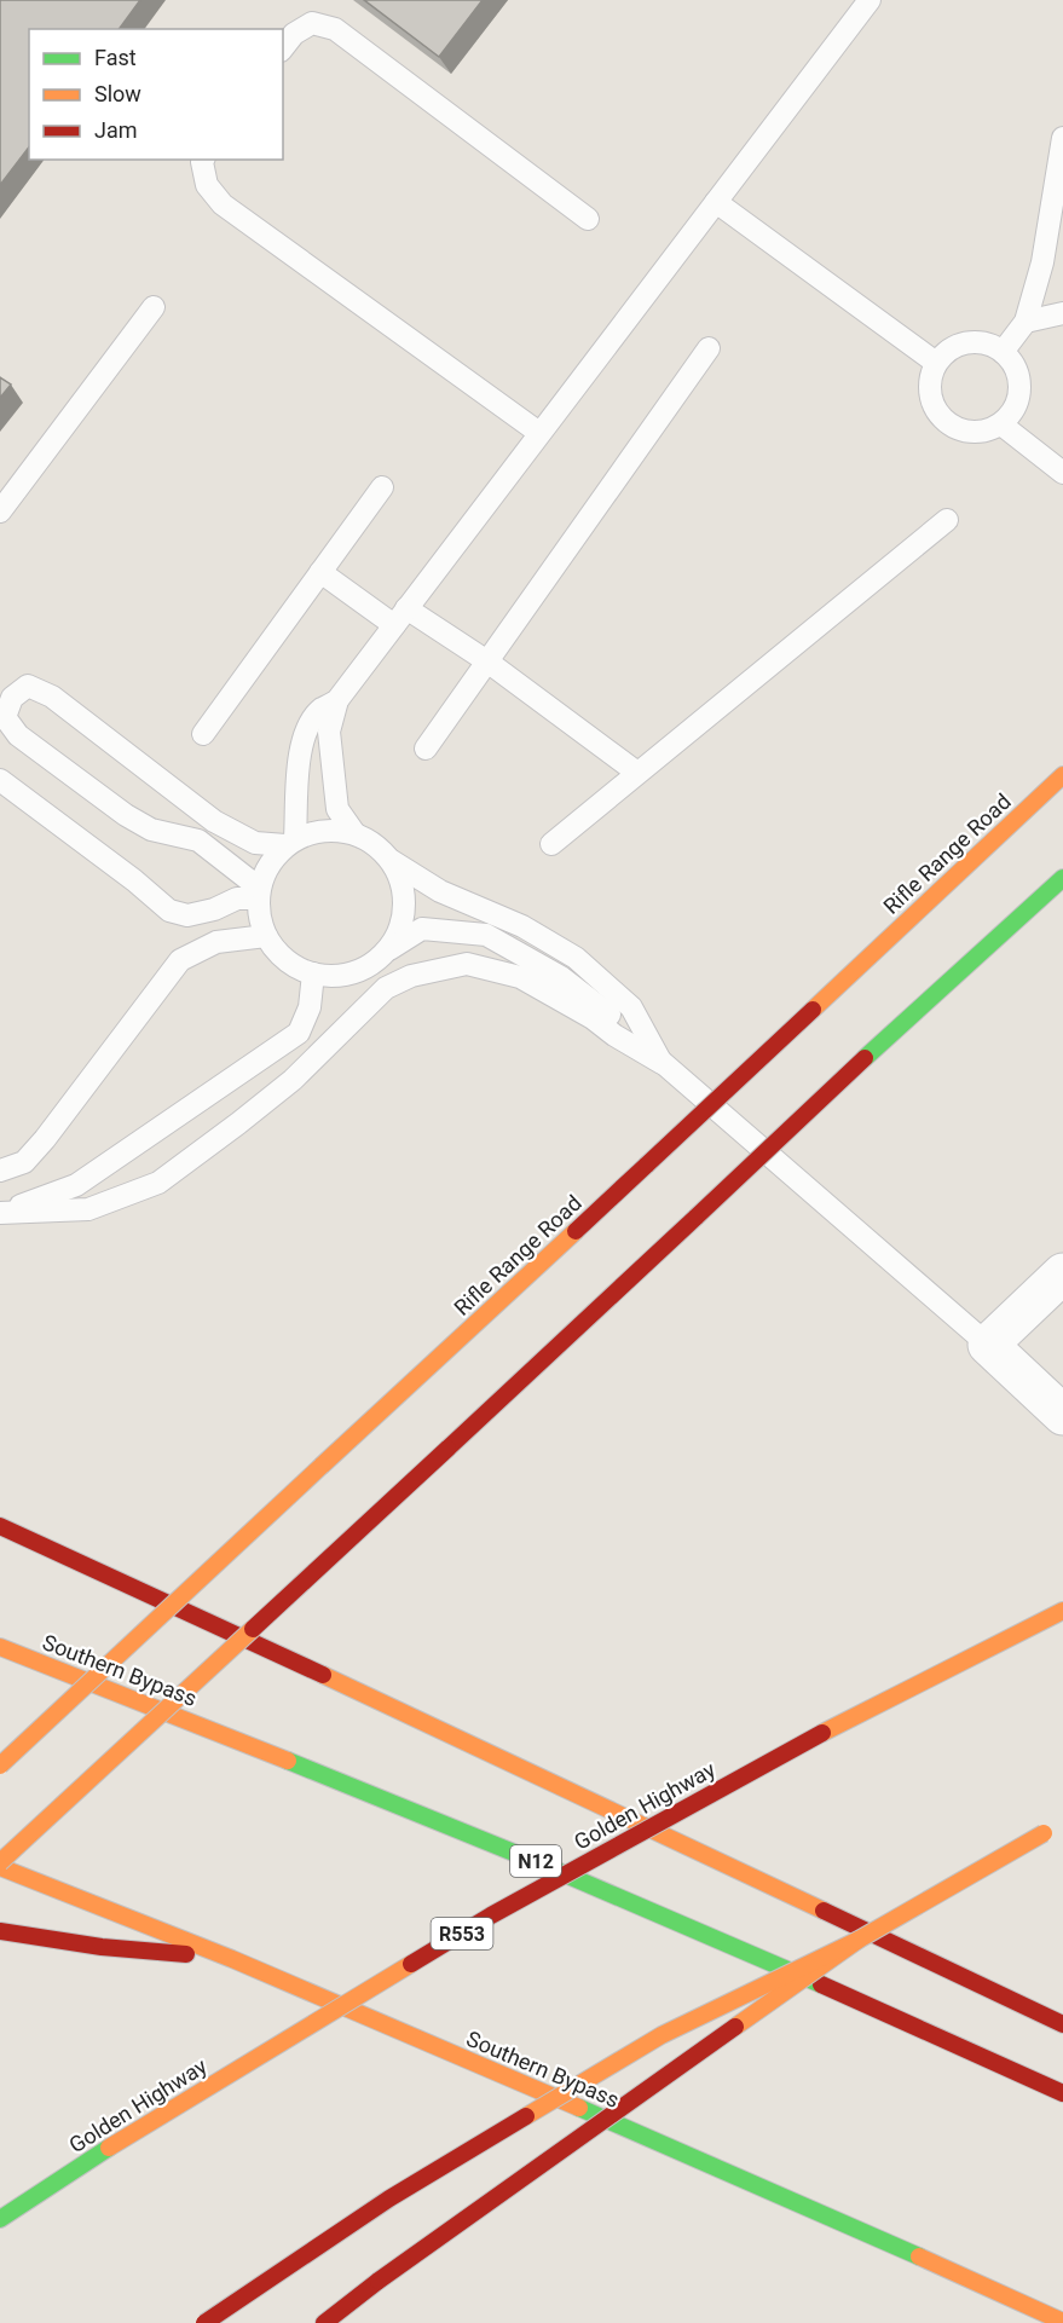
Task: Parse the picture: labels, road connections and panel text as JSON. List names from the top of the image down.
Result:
{
  "streets": {
    "main road": [
      "Rifle Range Road",
      "Southern Bypass",
      "Golden Highway",
      "N12",
      "R553"
    ]
  },
  "legend": ["Fast", "Slow", "Jam"]
}
